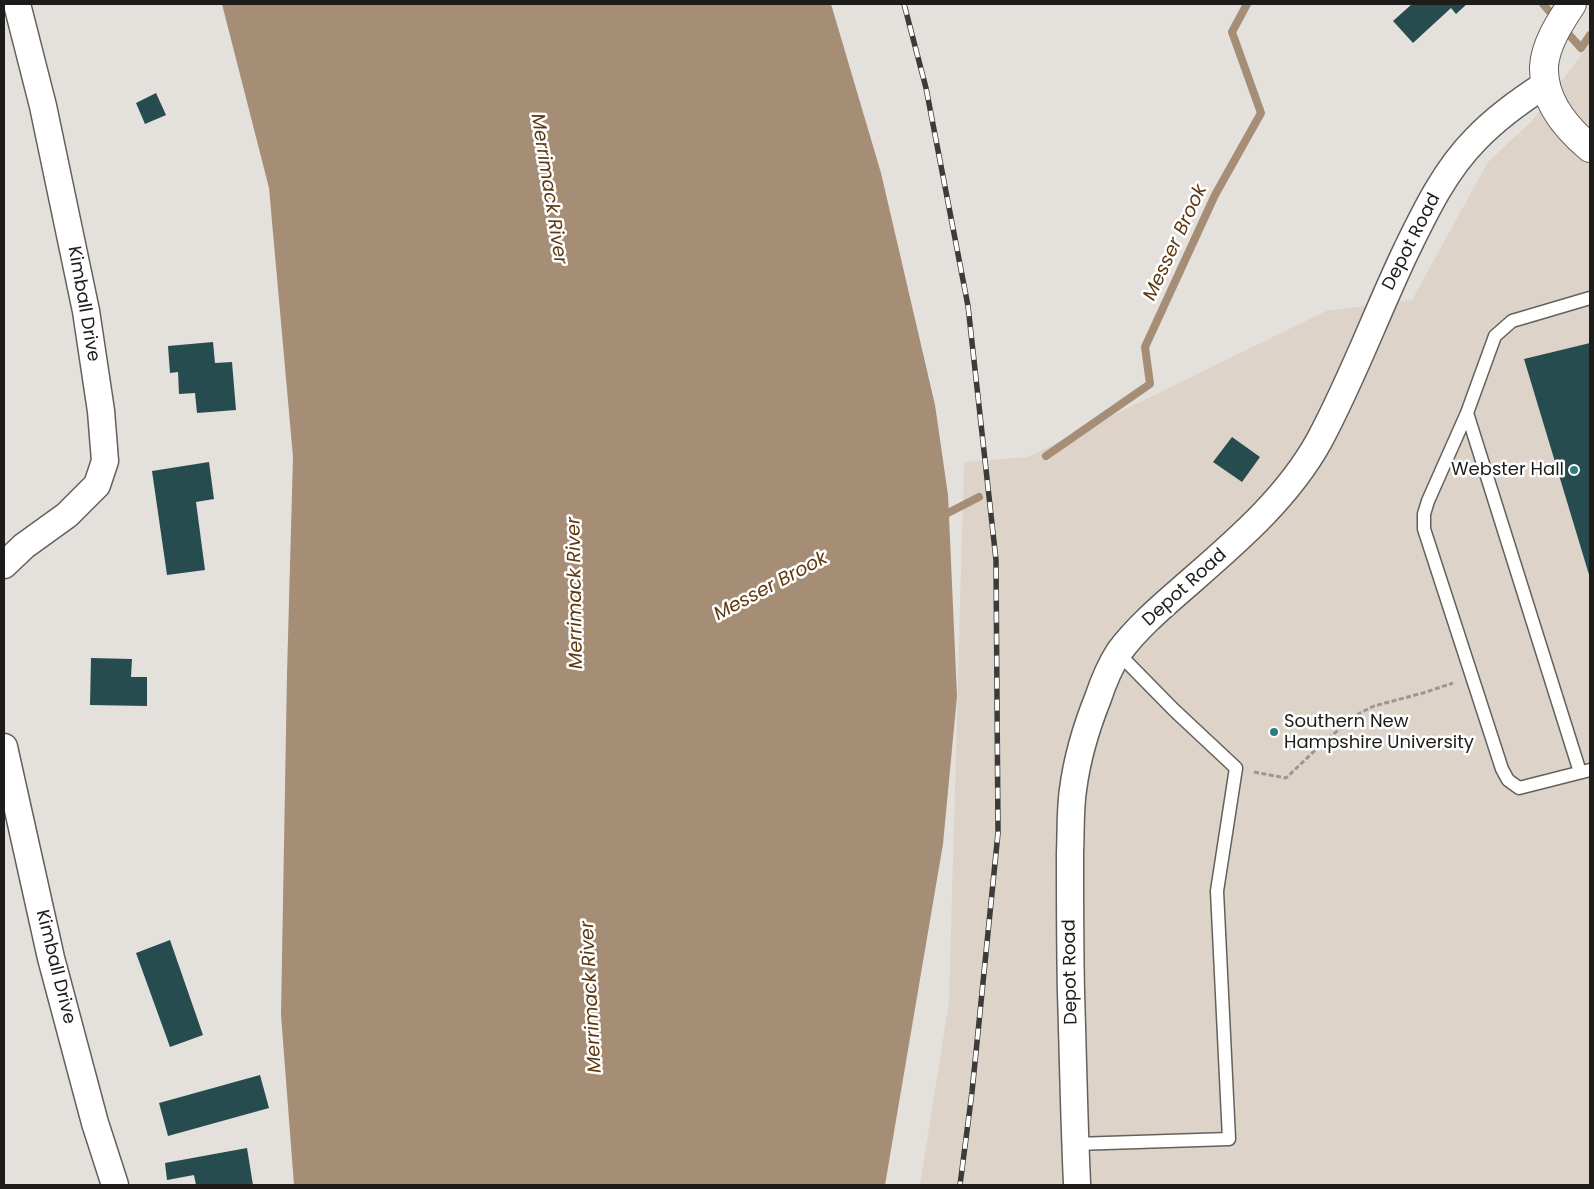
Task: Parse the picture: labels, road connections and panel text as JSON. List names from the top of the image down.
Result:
{
  "streets": {
    "street": ["Depot Road", "Kimball Drive"]
  },
  "water": ["Merrimack River", "Messer Brook"],
  "places": ["Webster Hall", "Southern New Hampshire University"]
}
